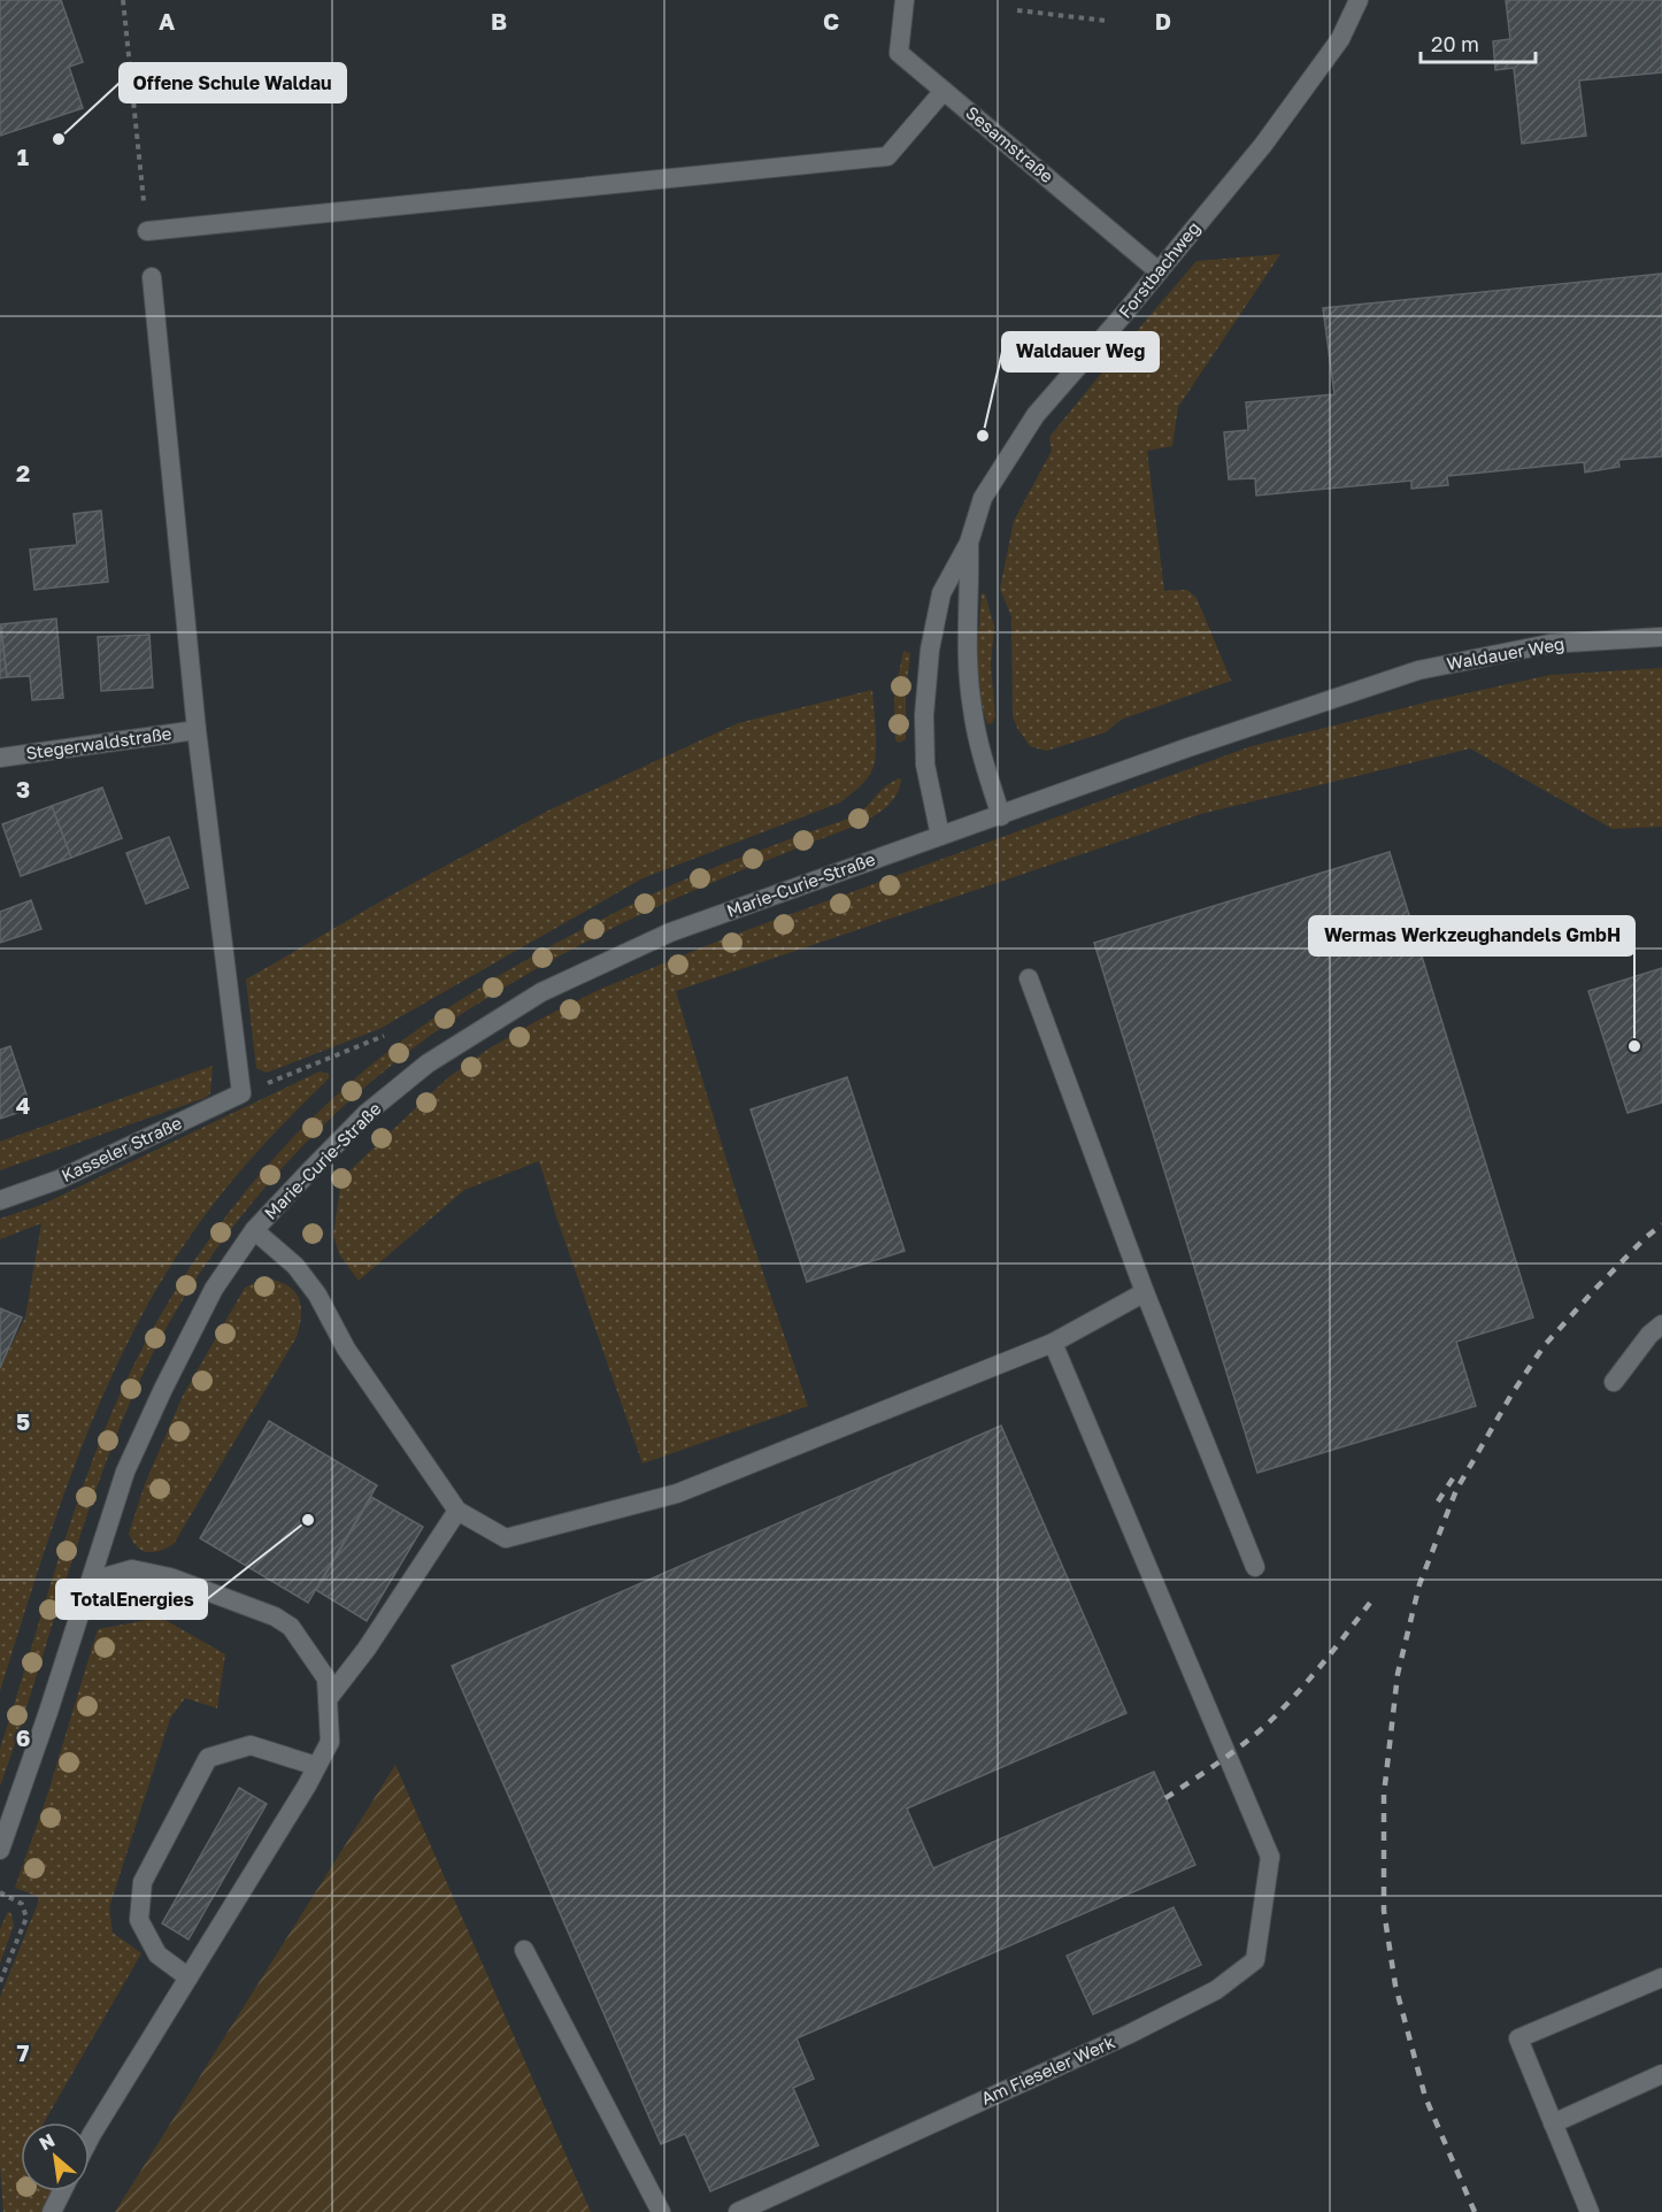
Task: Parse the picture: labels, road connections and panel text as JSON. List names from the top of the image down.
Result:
{
  "streets": {
    "street": [
      "Sesamstraße",
      "Forstbachweg",
      "Waldauer Weg",
      "Stegerwaldstraße",
      "Marie-Curie-Straße",
      "Kasseler Straße",
      "Am Fieseler Werk"
    ]
  },
  "crossings": [
    ["Sesamstraße", "Forstbachweg"],
    ["Forstbachweg", "Waldauer Weg"],
    ["Forstbachweg", "Marie-Curie-Straße"],
    ["Waldauer Weg", "Marie-Curie-Straße"]
  ],
  "places": [
    "Offene Schule Waldau",
    "Waldauer Weg",
    "Wermas Werkzeughandels GmbH",
    "TotalEnergies"
  ],
  "scale_bar": "20 m",
  "north": "top left",
  "grid": {
    "columns": [
      "A",
      "B",
      "C",
      "D"
    ],
    "rows": [
      "1",
      "2",
      "3",
      "4",
      "5",
      "6",
      "7"
    ]
  }
}
